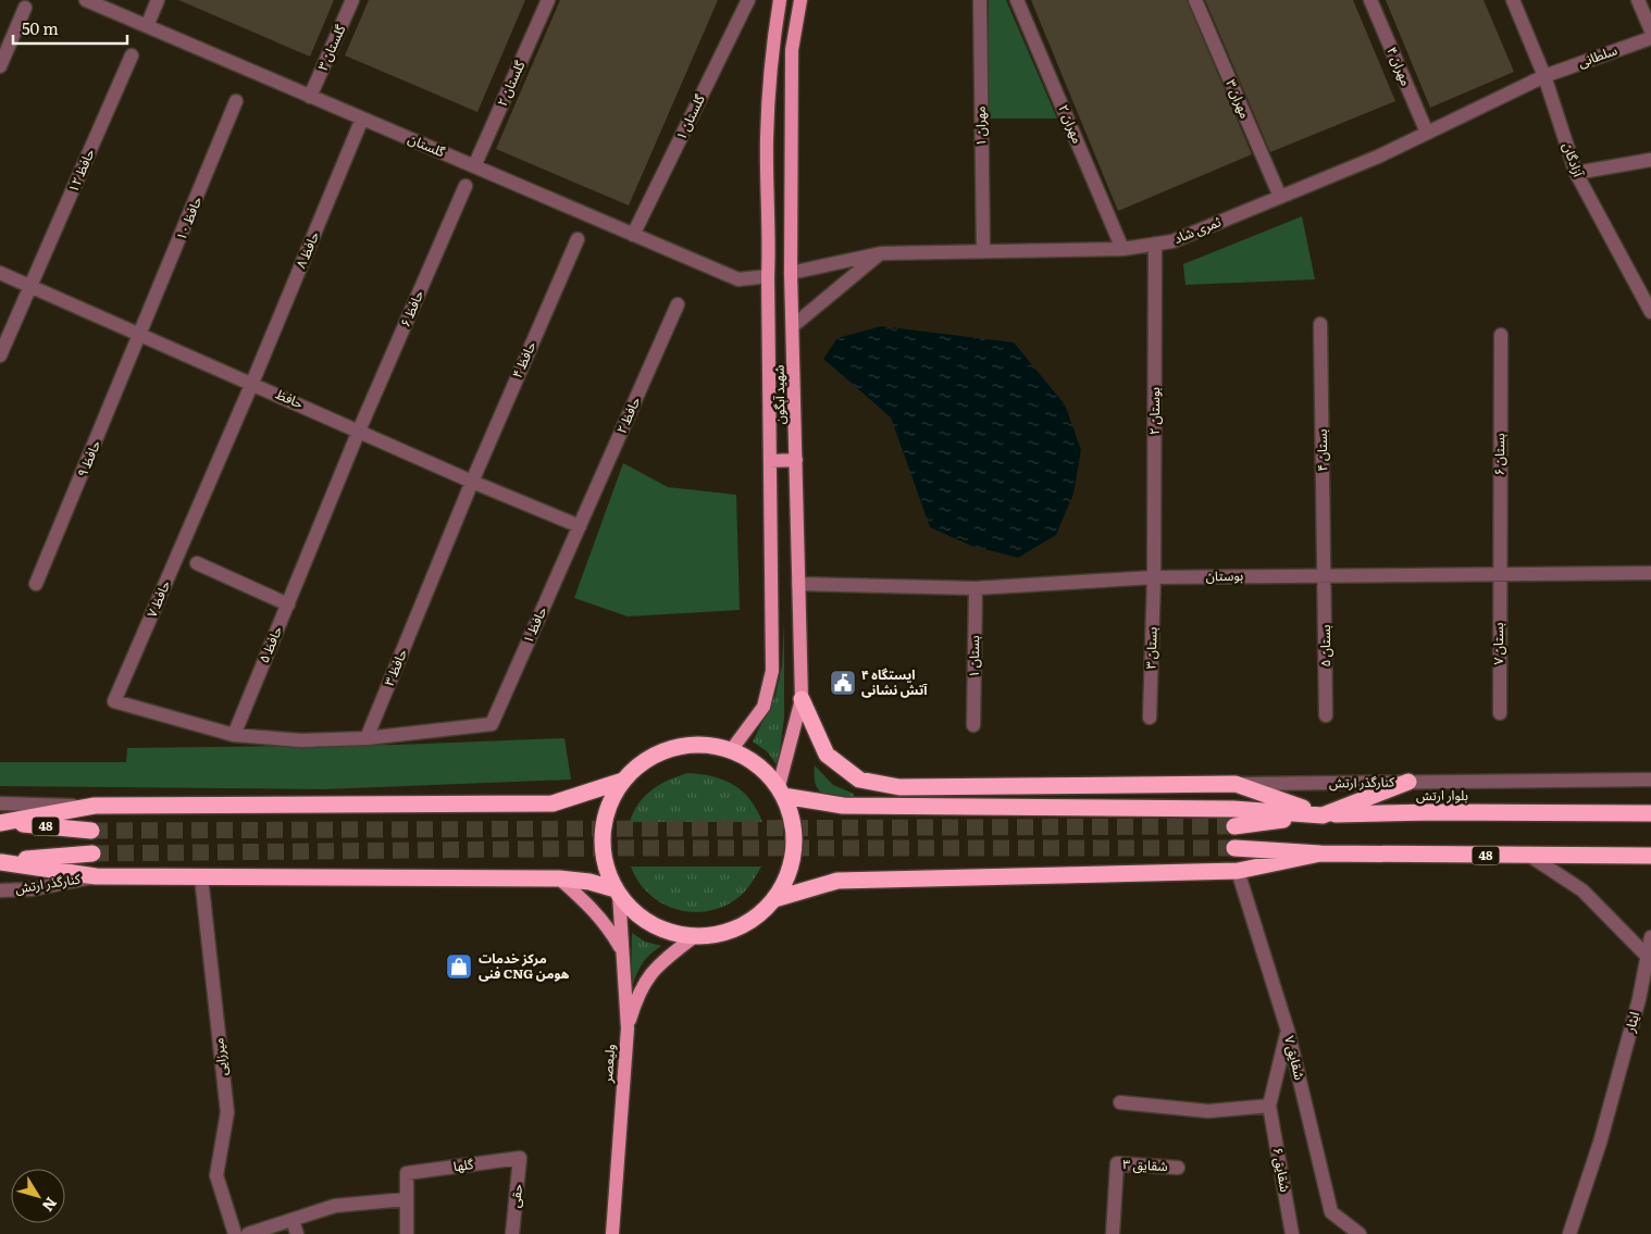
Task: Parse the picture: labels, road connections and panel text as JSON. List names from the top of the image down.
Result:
{
  "streets": {
    "highway": ["بلوار ارتش", "48"],
    "main road": ["شهید آبگون", "ولیعصر"],
    "street": [
      "گلستان ۳",
      "سلطانی",
      "مهران ۴",
      "گلستان ۲",
      "مهران ۳",
      "گلستان ۱",
      "مهران ۲",
      "۱ مهران",
      "گلستان",
      "آزادگان",
      "حافظ ۱۲",
      "حافظ ۱۰",
      "ثمری شاد",
      "حافظ ۸",
      "حافظ ۶",
      "حافظ ۴",
      "حافظ",
      "بوستان ۲",
      "حافظ ۲",
      "بستان ۴",
      "بستان ۶",
      "حافظ ۹",
      "بوستان",
      "حافظ ۷",
      "حافظ ۱",
      "بستان ۷",
      "حافظ ۵",
      "بستان ۵",
      "بستان ۳",
      "بستان ۱",
      "حافظ ۳",
      "کنارگذر ارتش",
      "ایثار",
      "میرزایی",
      "شقایق ۷",
      "گلها",
      "شقایق ۳",
      "شقایق ۶",
      "حقی"
    ]
  },
  "crossings": [
    ["گلستان ۳", "گلستان"],
    ["سلطانی", "آزادگان"],
    ["سلطانی", "ثمری شاد"],
    ["مهران ۴", "ثمری شاد"],
    ["گلستان ۲", "گلستان"],
    ["مهران ۳", "ثمری شاد"],
    ["گلستان ۱", "گلستان"],
    ["مهران ۲", "ثمری شاد"],
    ["۱ مهران", "ثمری شاد"],
    ["گلستان", "حافظ ۸"],
    ["گلستان", "شهید آبگون"],
    ["آزادگان", "ثمری شاد"],
    ["حافظ ۱۲", "حافظ"],
    ["حافظ ۱۰", "حافظ"],
    ["حافظ ۱۰", "حافظ ۹"],
    ["ثمری شاد", "شهید آبگون"],
    ["ثمری شاد", "بوستان ۲"],
    ["حافظ ۸", "حافظ"],
    ["حافظ ۸", "حافظ ۷"],
    ["حافظ ۶", "حافظ"],
    ["حافظ ۶", "حافظ ۵"],
    ["حافظ ۴", "حافظ"],
    ["حافظ ۴", "حافظ ۳"],
    ["شهید آبگون", "بوستان"],
    ["شهید آبگون", "ولیعصر"],
    ["حافظ", "حافظ ۲"],
    ["حافظ", "حافظ ۹"],
    ["حافظ", "حافظ ۷"],
    ["حافظ", "حافظ ۱"],
    ["حافظ", "حافظ ۵"],
    ["حافظ", "حافظ ۳"],
    ["بوستان ۲", "بوستان"],
    ["بوستان ۲", "بستان ۳"],
    ["حافظ ۲", "حافظ ۱"],
    ["بستان ۴", "بوستان"],
    ["بستان ۴", "بستان ۵"],
    ["بستان ۶", "بوستان"],
    ["بستان ۶", "بستان ۷"],
    ["بوستان", "بستان ۷"],
    ["بوستان", "بستان ۵"],
    ["بوستان", "بستان ۳"],
    ["بوستان", "بستان ۱"],
    ["حافظ ۷", "حافظ ۵"],
    ["حافظ ۱", "حافظ ۳"],
    ["گلها", "حقی"]
  ],
  "places": {
    "public building": ["ایستگاه ۴ آتش نشانی"],
    "shop": ["مرکز خدمات فنی CNG هومن"]
  },
  "scale_bar": "50 m",
  "north": "bottom right"
}
